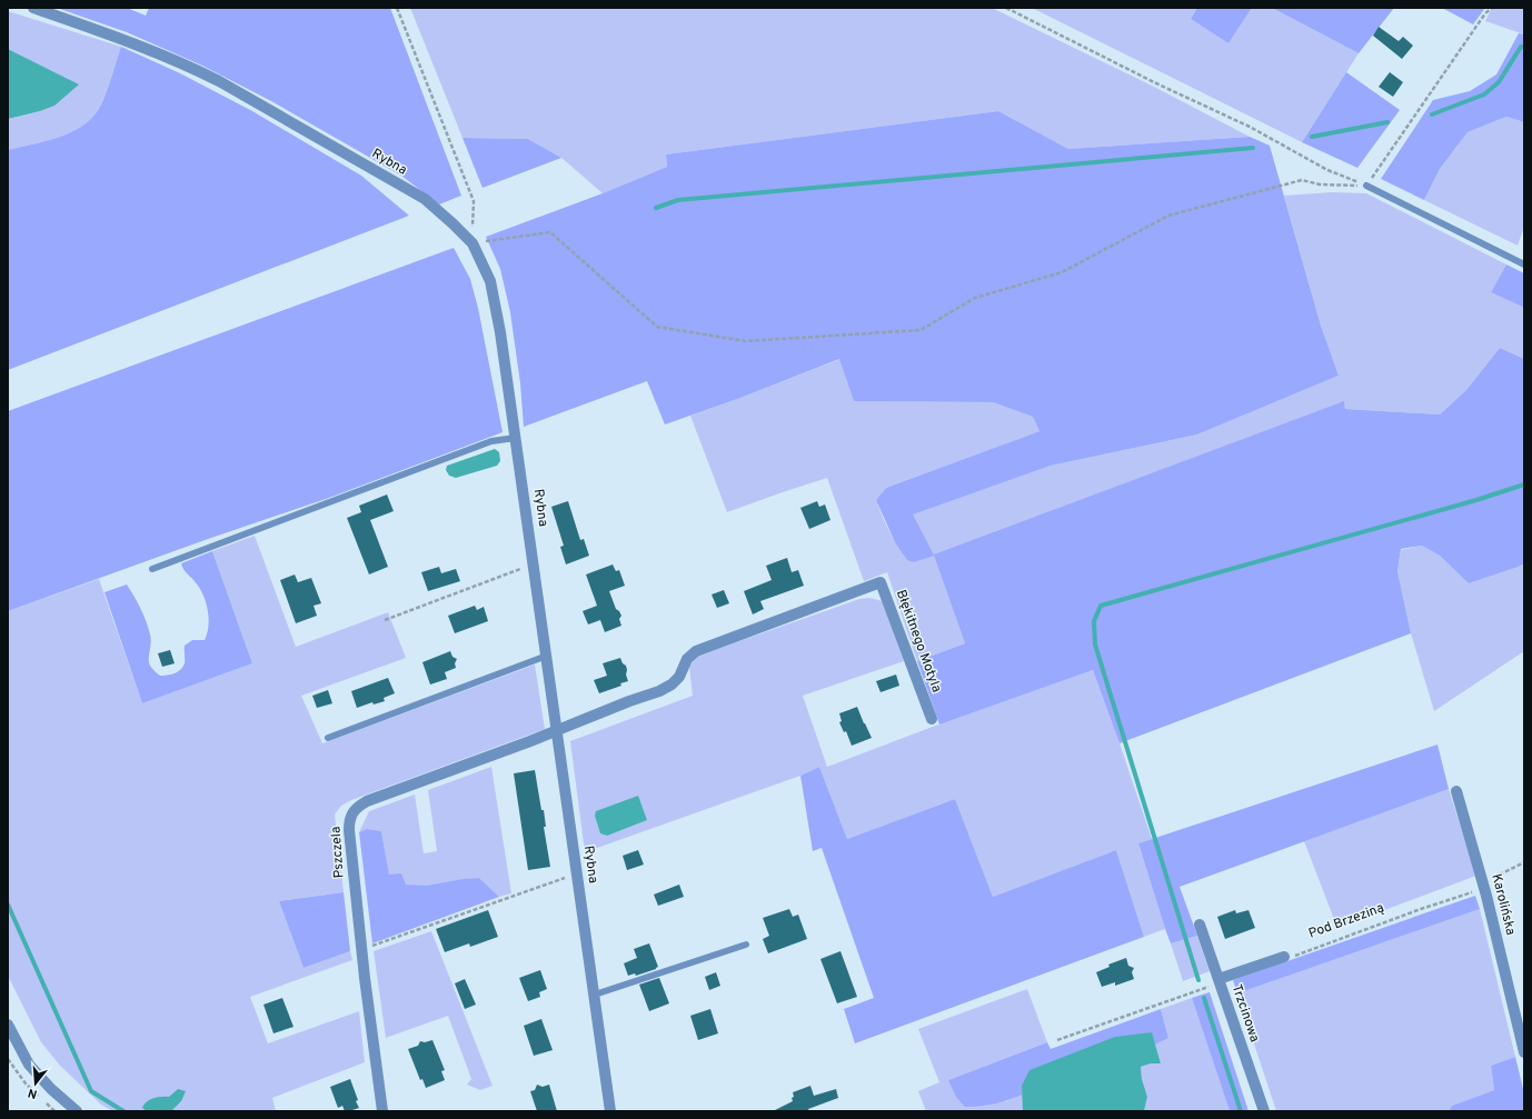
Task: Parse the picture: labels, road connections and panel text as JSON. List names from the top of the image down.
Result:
{
  "streets": {
    "street": [
      "Rybna",
      "Błękitnego Motyla",
      "Pszczela",
      "Karolińska",
      "Trzcinowa"
    ],
    "path": ["Pod Brzeziną"]
  },
  "crossings": [
    ["Rybna", "Błękitnego Motyla"],
    ["Rybna", "Pszczela"],
    ["Błękitnego Motyla", "Pszczela"],
    ["Karolińska", "Pod Brzeziną"]
  ],
  "north": "bottom"
}
